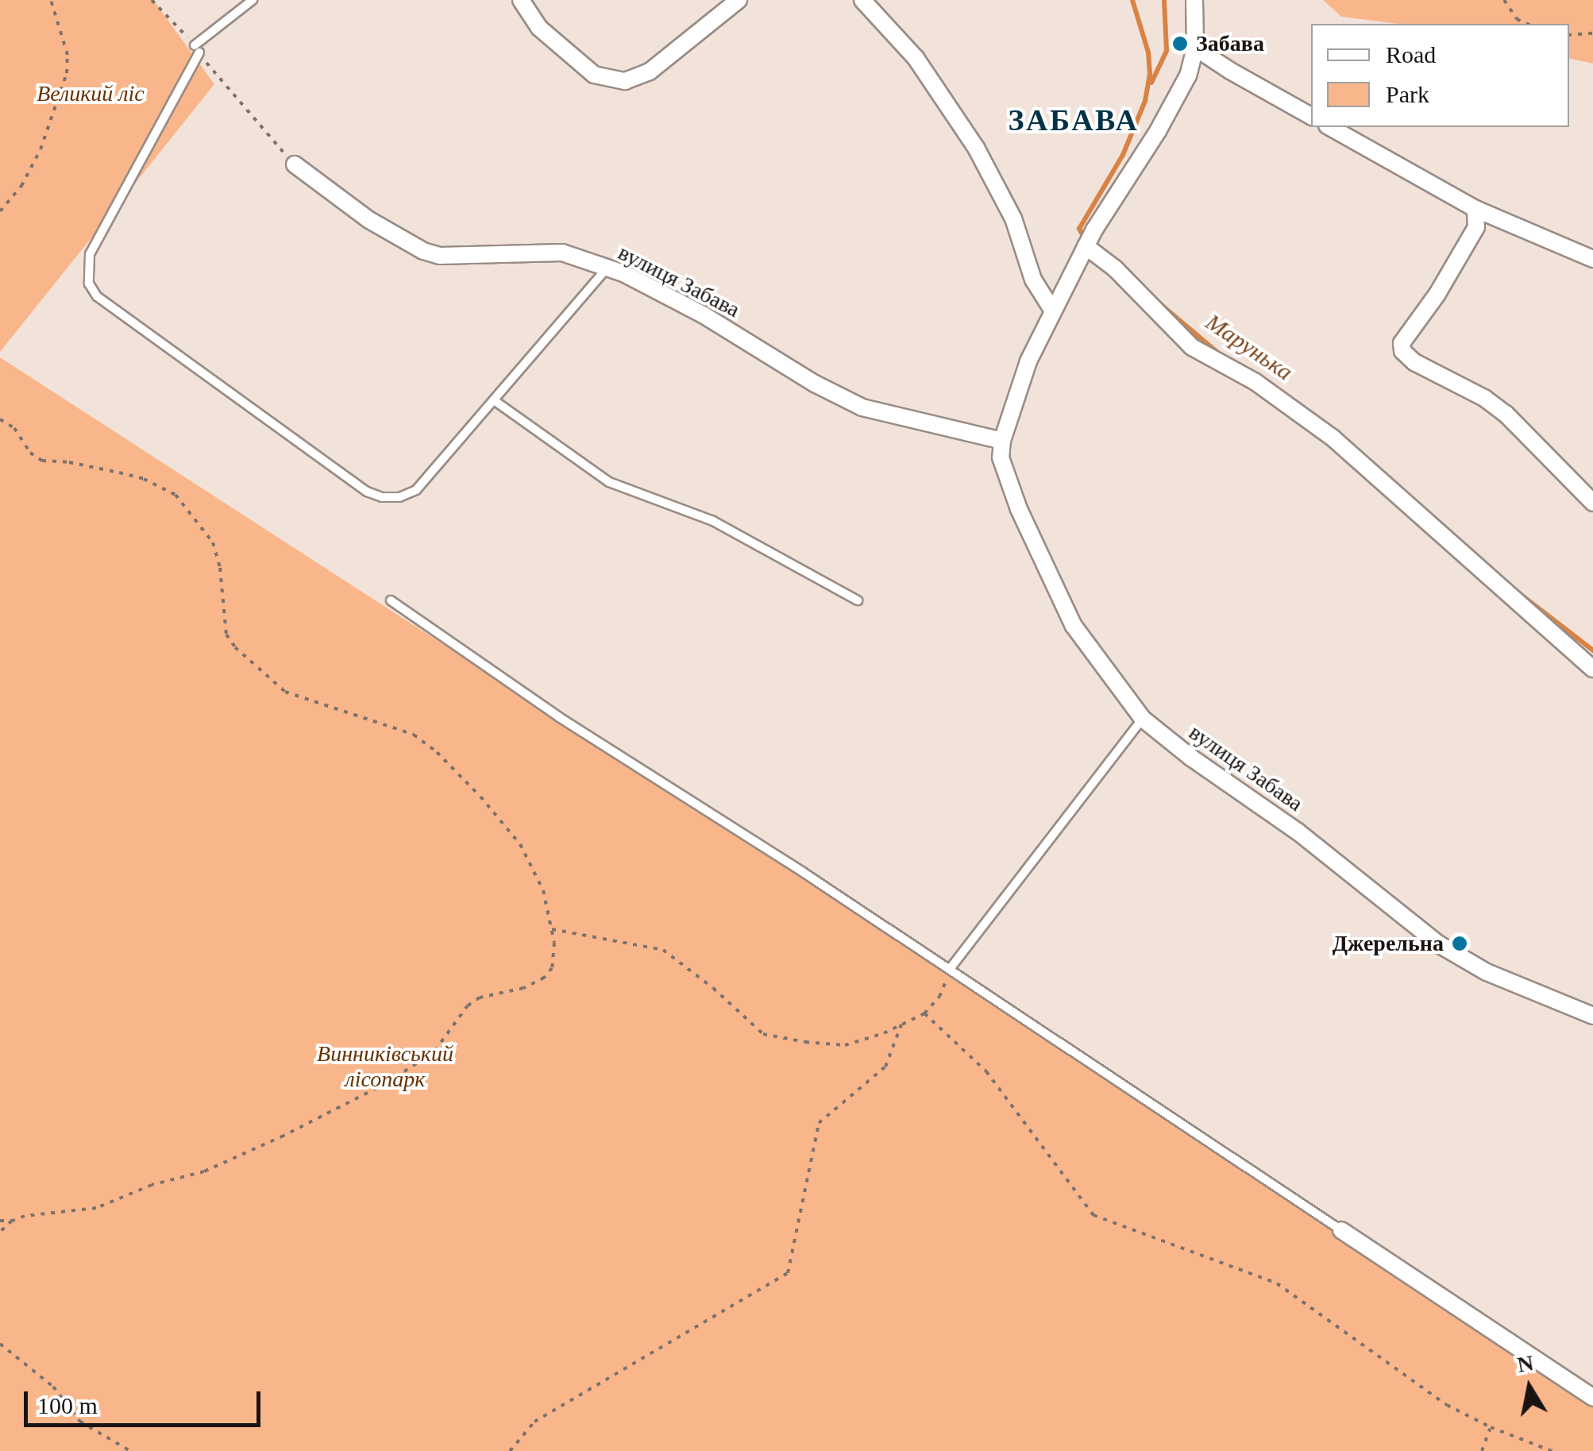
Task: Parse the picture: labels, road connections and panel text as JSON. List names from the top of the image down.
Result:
{
  "streets": {
    "street": ["вулиця Забава"]
  },
  "districts": ["ЗАБАВА"],
  "water": ["Марунька"],
  "parks": ["Великий ліс", "Винниківський лісопарк"],
  "places": ["Забава", "Джерельна"],
  "legend": ["Road", "Park"],
  "scale_bar": "100 m",
  "north": "top"
}
